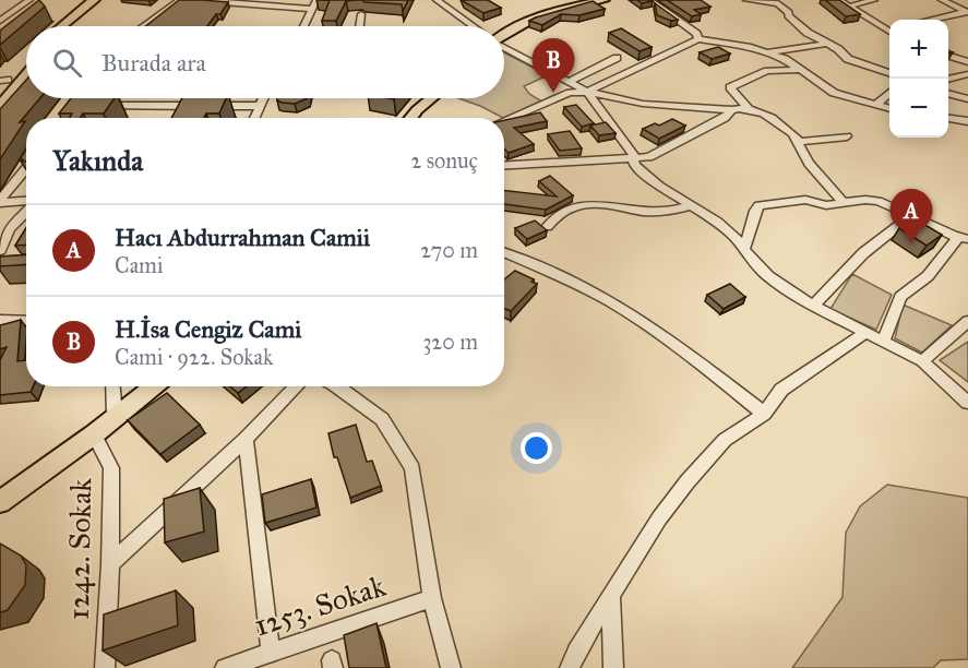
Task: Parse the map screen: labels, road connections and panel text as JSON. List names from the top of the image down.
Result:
{
  "streets": {
    "street": ["1242. Sokak", "1253. Sokak"]
  },
  "page": {
    "map_buttons": ["+", "−"],
    "search": "Burada ara",
    "pins": ["B", "A"],
    "heading": ["Yakında", "2 sonuç"],
    "list": [
      {
        "mark": "A",
        "name": "Hacı Abdurrahman Camii",
        "note": "Cami",
        "value": "270 m"
      },
      {
        "mark": "B",
        "name": "H.İsa Cengiz Cami",
        "note": "Cami · 922. Sokak",
        "value": "320 m"
      }
    ]
  }
}
